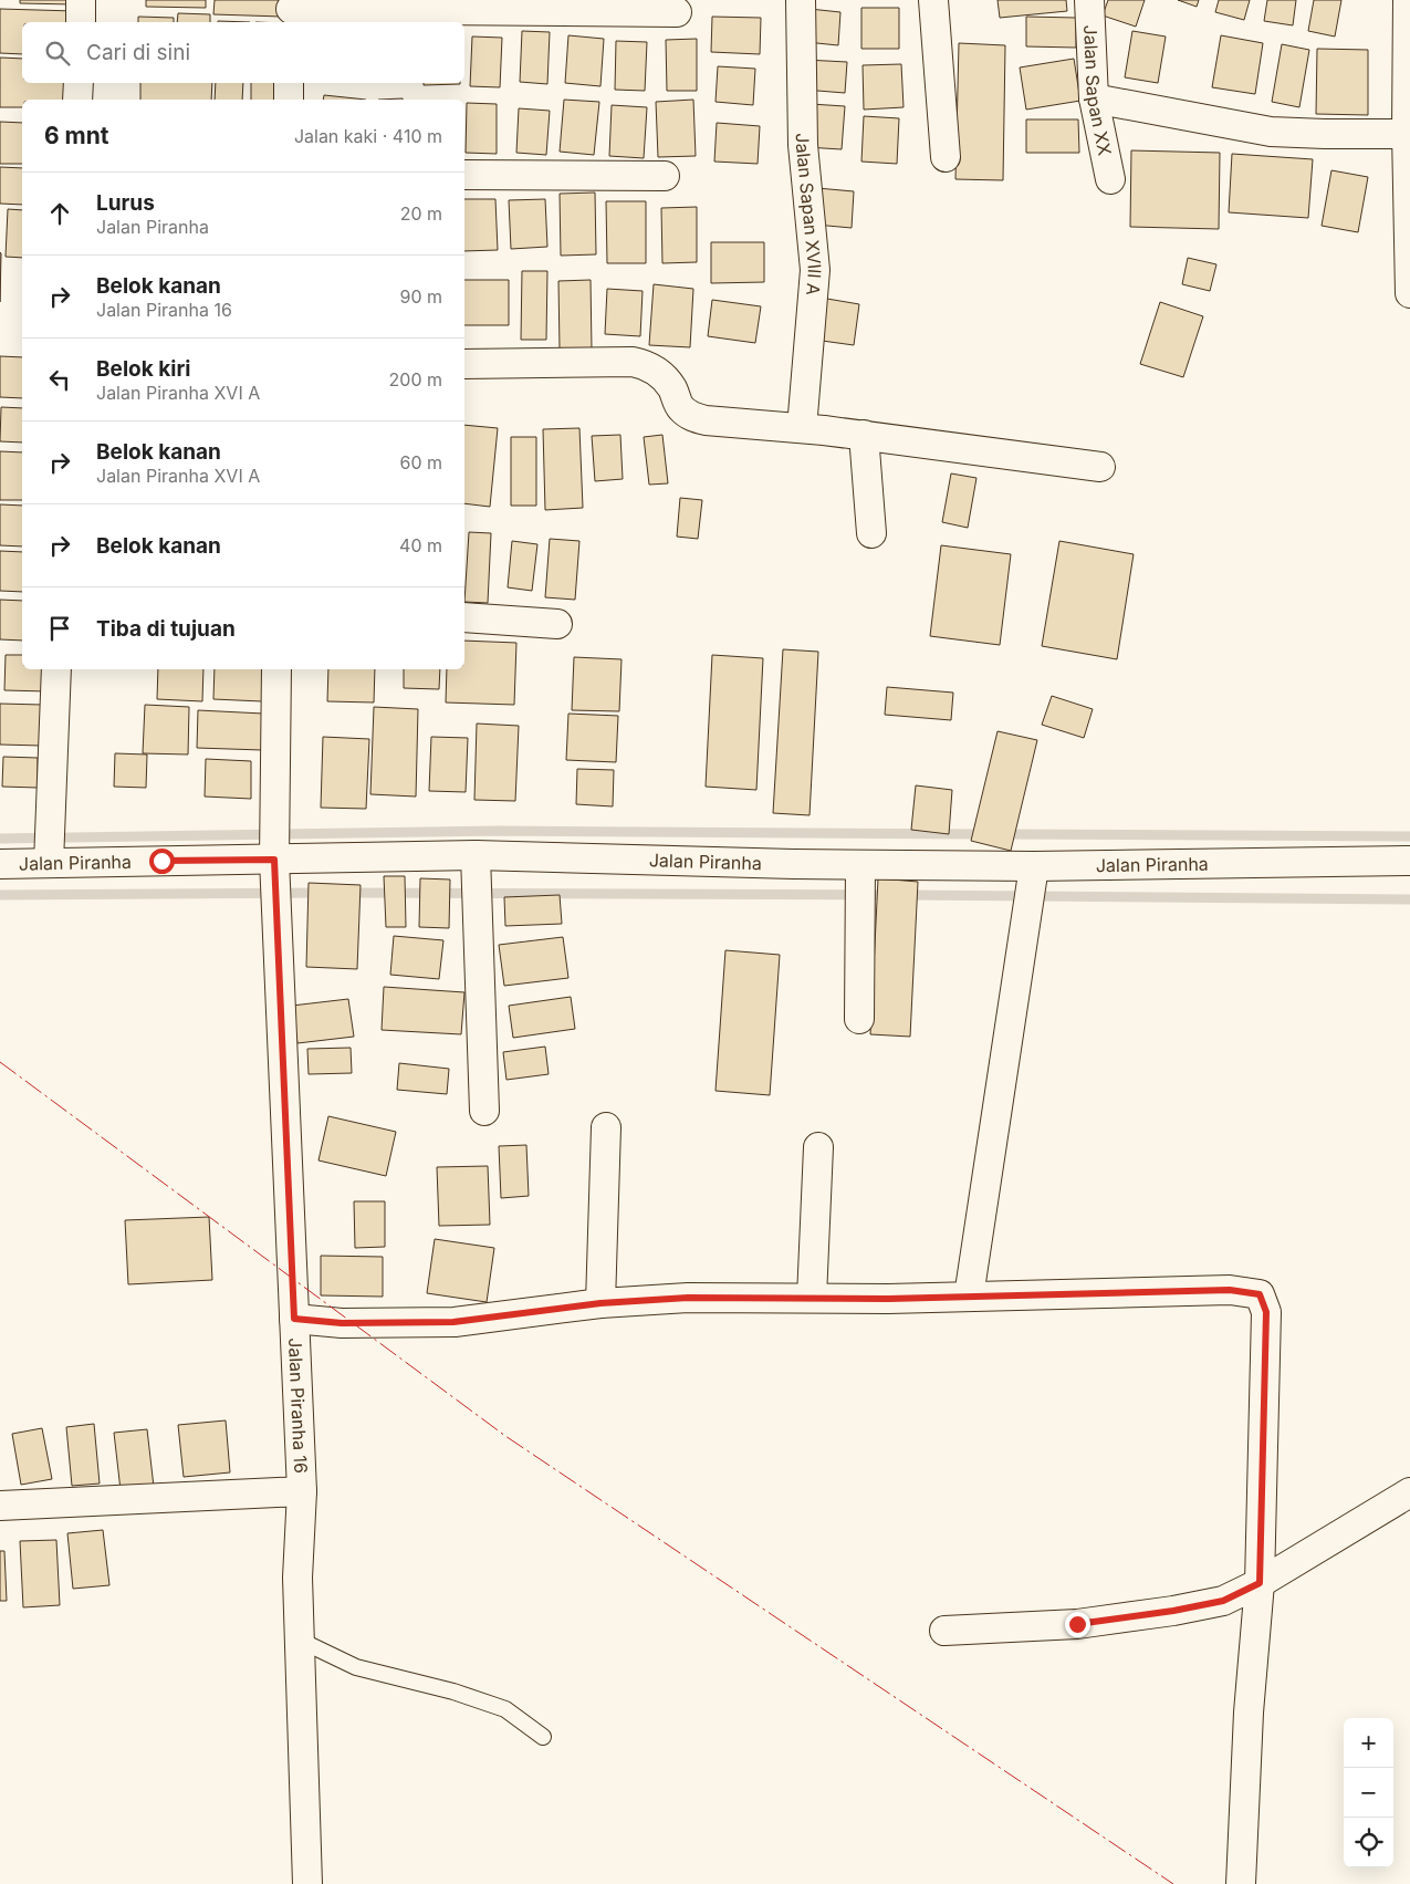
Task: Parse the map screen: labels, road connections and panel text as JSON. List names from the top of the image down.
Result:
{
  "streets": {
    "street": [
      "Jalan Sapan XX",
      "Jalan Sapan XVIII A",
      "Jalan Piranha",
      "Jalan Piranha 16"
    ]
  },
  "crossings": [
    ["Jalan Piranha", "Jalan Piranha 16"]
  ],
  "page": {
    "search": "Cari di sini",
    "heading": ["6 mnt", "Jalan kaki · 410 m"],
    "list": [
      ["Lurus", "Jalan Piranha", "20 m"],
      ["Belok kanan", "Jalan Piranha 16", "90 m"],
      ["Belok kiri", "Jalan Piranha XVI A", "200 m"],
      ["Belok kanan", "Jalan Piranha XVI A", "60 m"],
      ["Belok kanan", "40 m"],
      "Tiba di tujuan"
    ],
    "map_buttons": ["+", "−"]
  }
}
